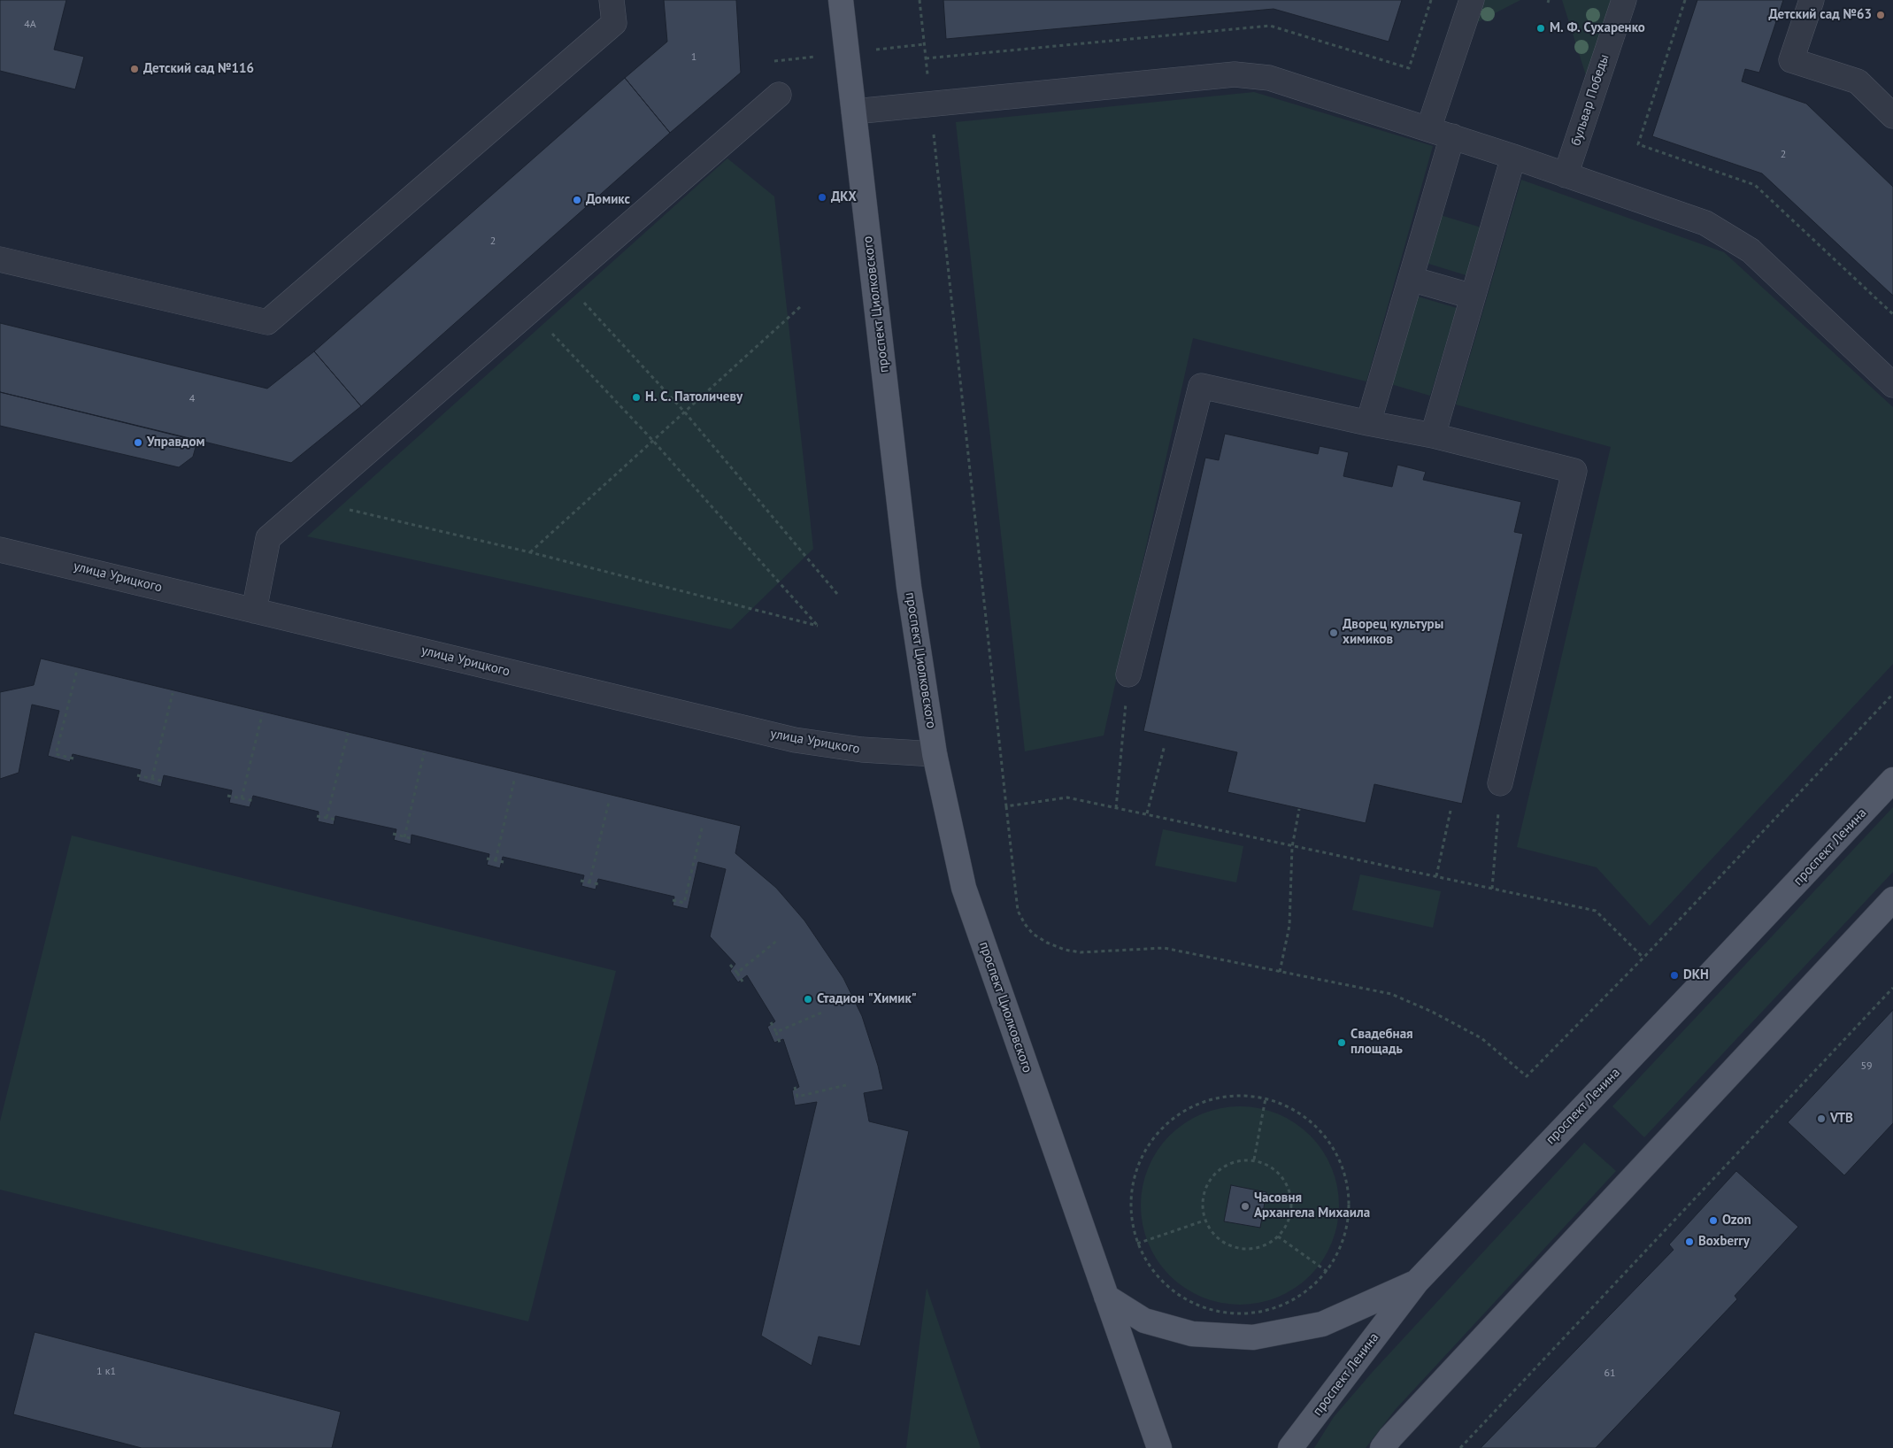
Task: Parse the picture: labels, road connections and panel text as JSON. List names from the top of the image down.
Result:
{
  "streets": {
    "main road": ["проспект Циолковского", "проспект Ленина"],
    "street": ["бульвар Победы", "улица Урицкого"]
  },
  "crossings": [
    ["проспект Циолковского", "улица Урицкого"]
  ],
  "places": [
    "Детский сад №63",
    "М. Ф. Сухаренко",
    "Детский сад №116",
    "ДКХ",
    "Домикс",
    "Н. С. Патоличеву",
    "Управдом",
    "Дворец культуры химиков",
    "DKH",
    "Стадион \"Химик\"",
    "Свадебная площадь",
    "VTB",
    "Часовня Архангела Михаила",
    "Ozon",
    "Boxberry"
  ],
  "house_numbers": [
    "4А",
    "1",
    "2",
    "2",
    "4",
    "59",
    "1 к1",
    "61"
  ]
}
